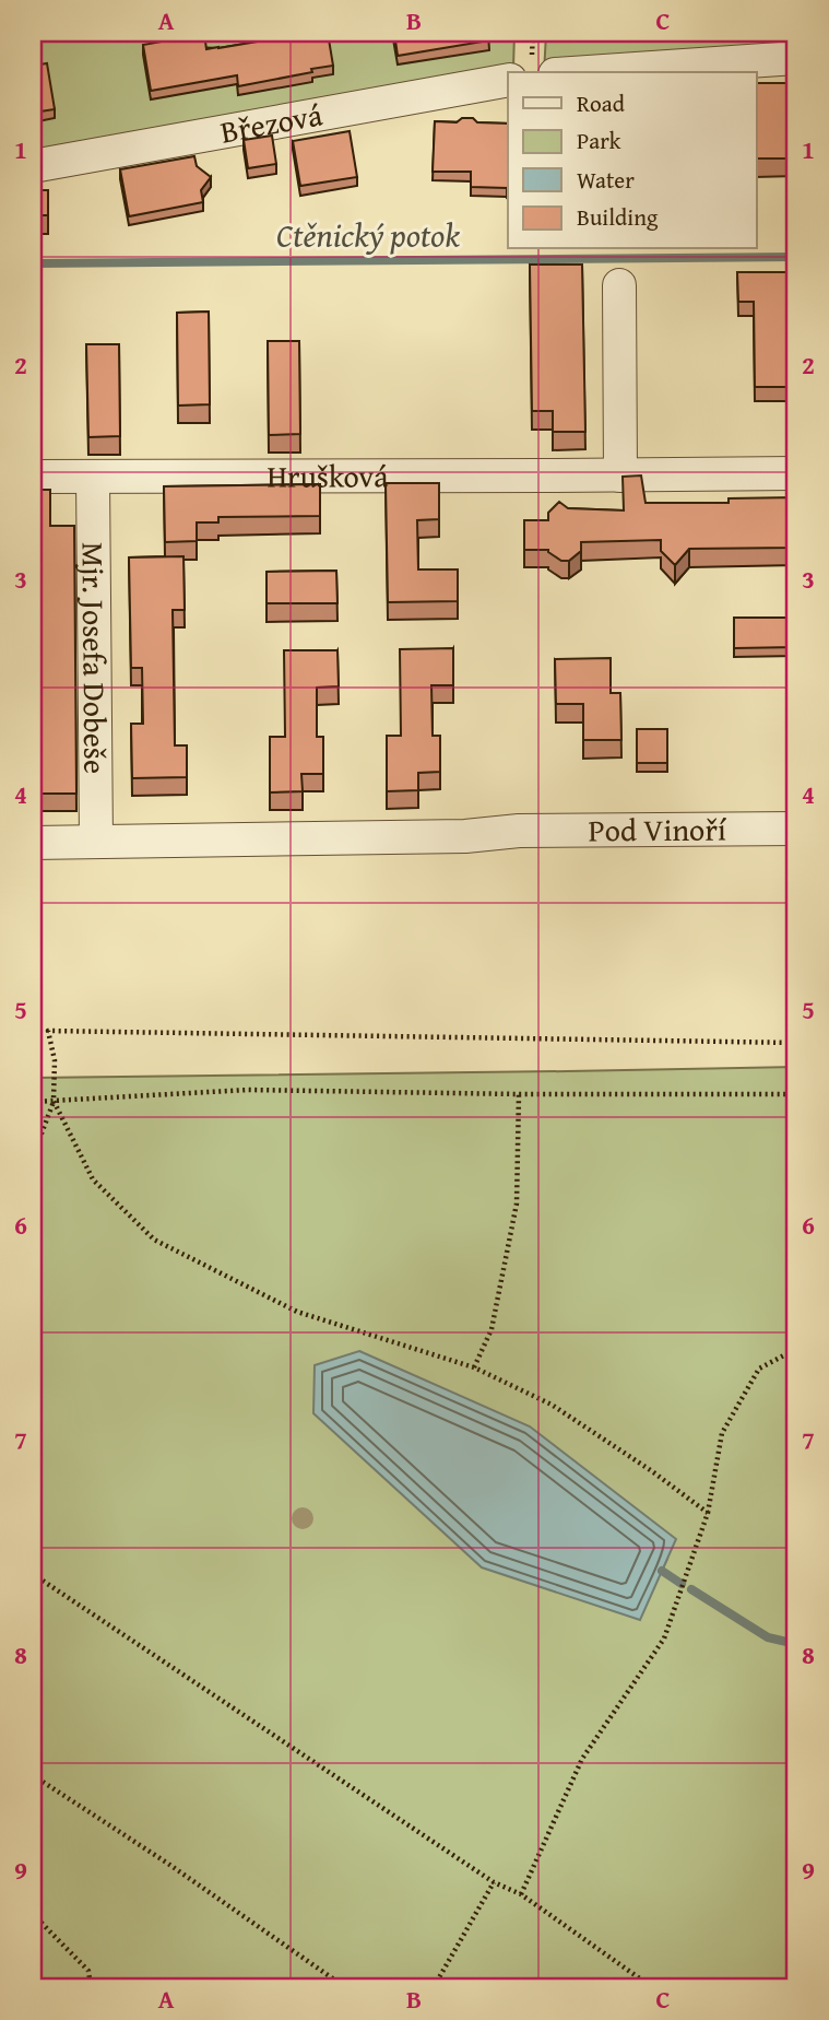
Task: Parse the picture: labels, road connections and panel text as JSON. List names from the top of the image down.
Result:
{
  "streets": {
    "street": [
      "Březová",
      "Hrušková",
      "Mjr. Josefa Dobeše",
      "Pod Vinoří"
    ]
  },
  "crossings": [
    ["Hrušková", "Mjr. Josefa Dobeše"],
    ["Mjr. Josefa Dobeše", "Pod Vinoří"]
  ],
  "water": ["Ctěnický potok"],
  "legend": [
    "Road",
    "Park",
    "Water",
    "Building"
  ],
  "grid": {
    "columns": ["A", "B", "C"],
    "rows": [
      "1",
      "2",
      "3",
      "4",
      "5",
      "6",
      "7",
      "8",
      "9"
    ]
  }
}
